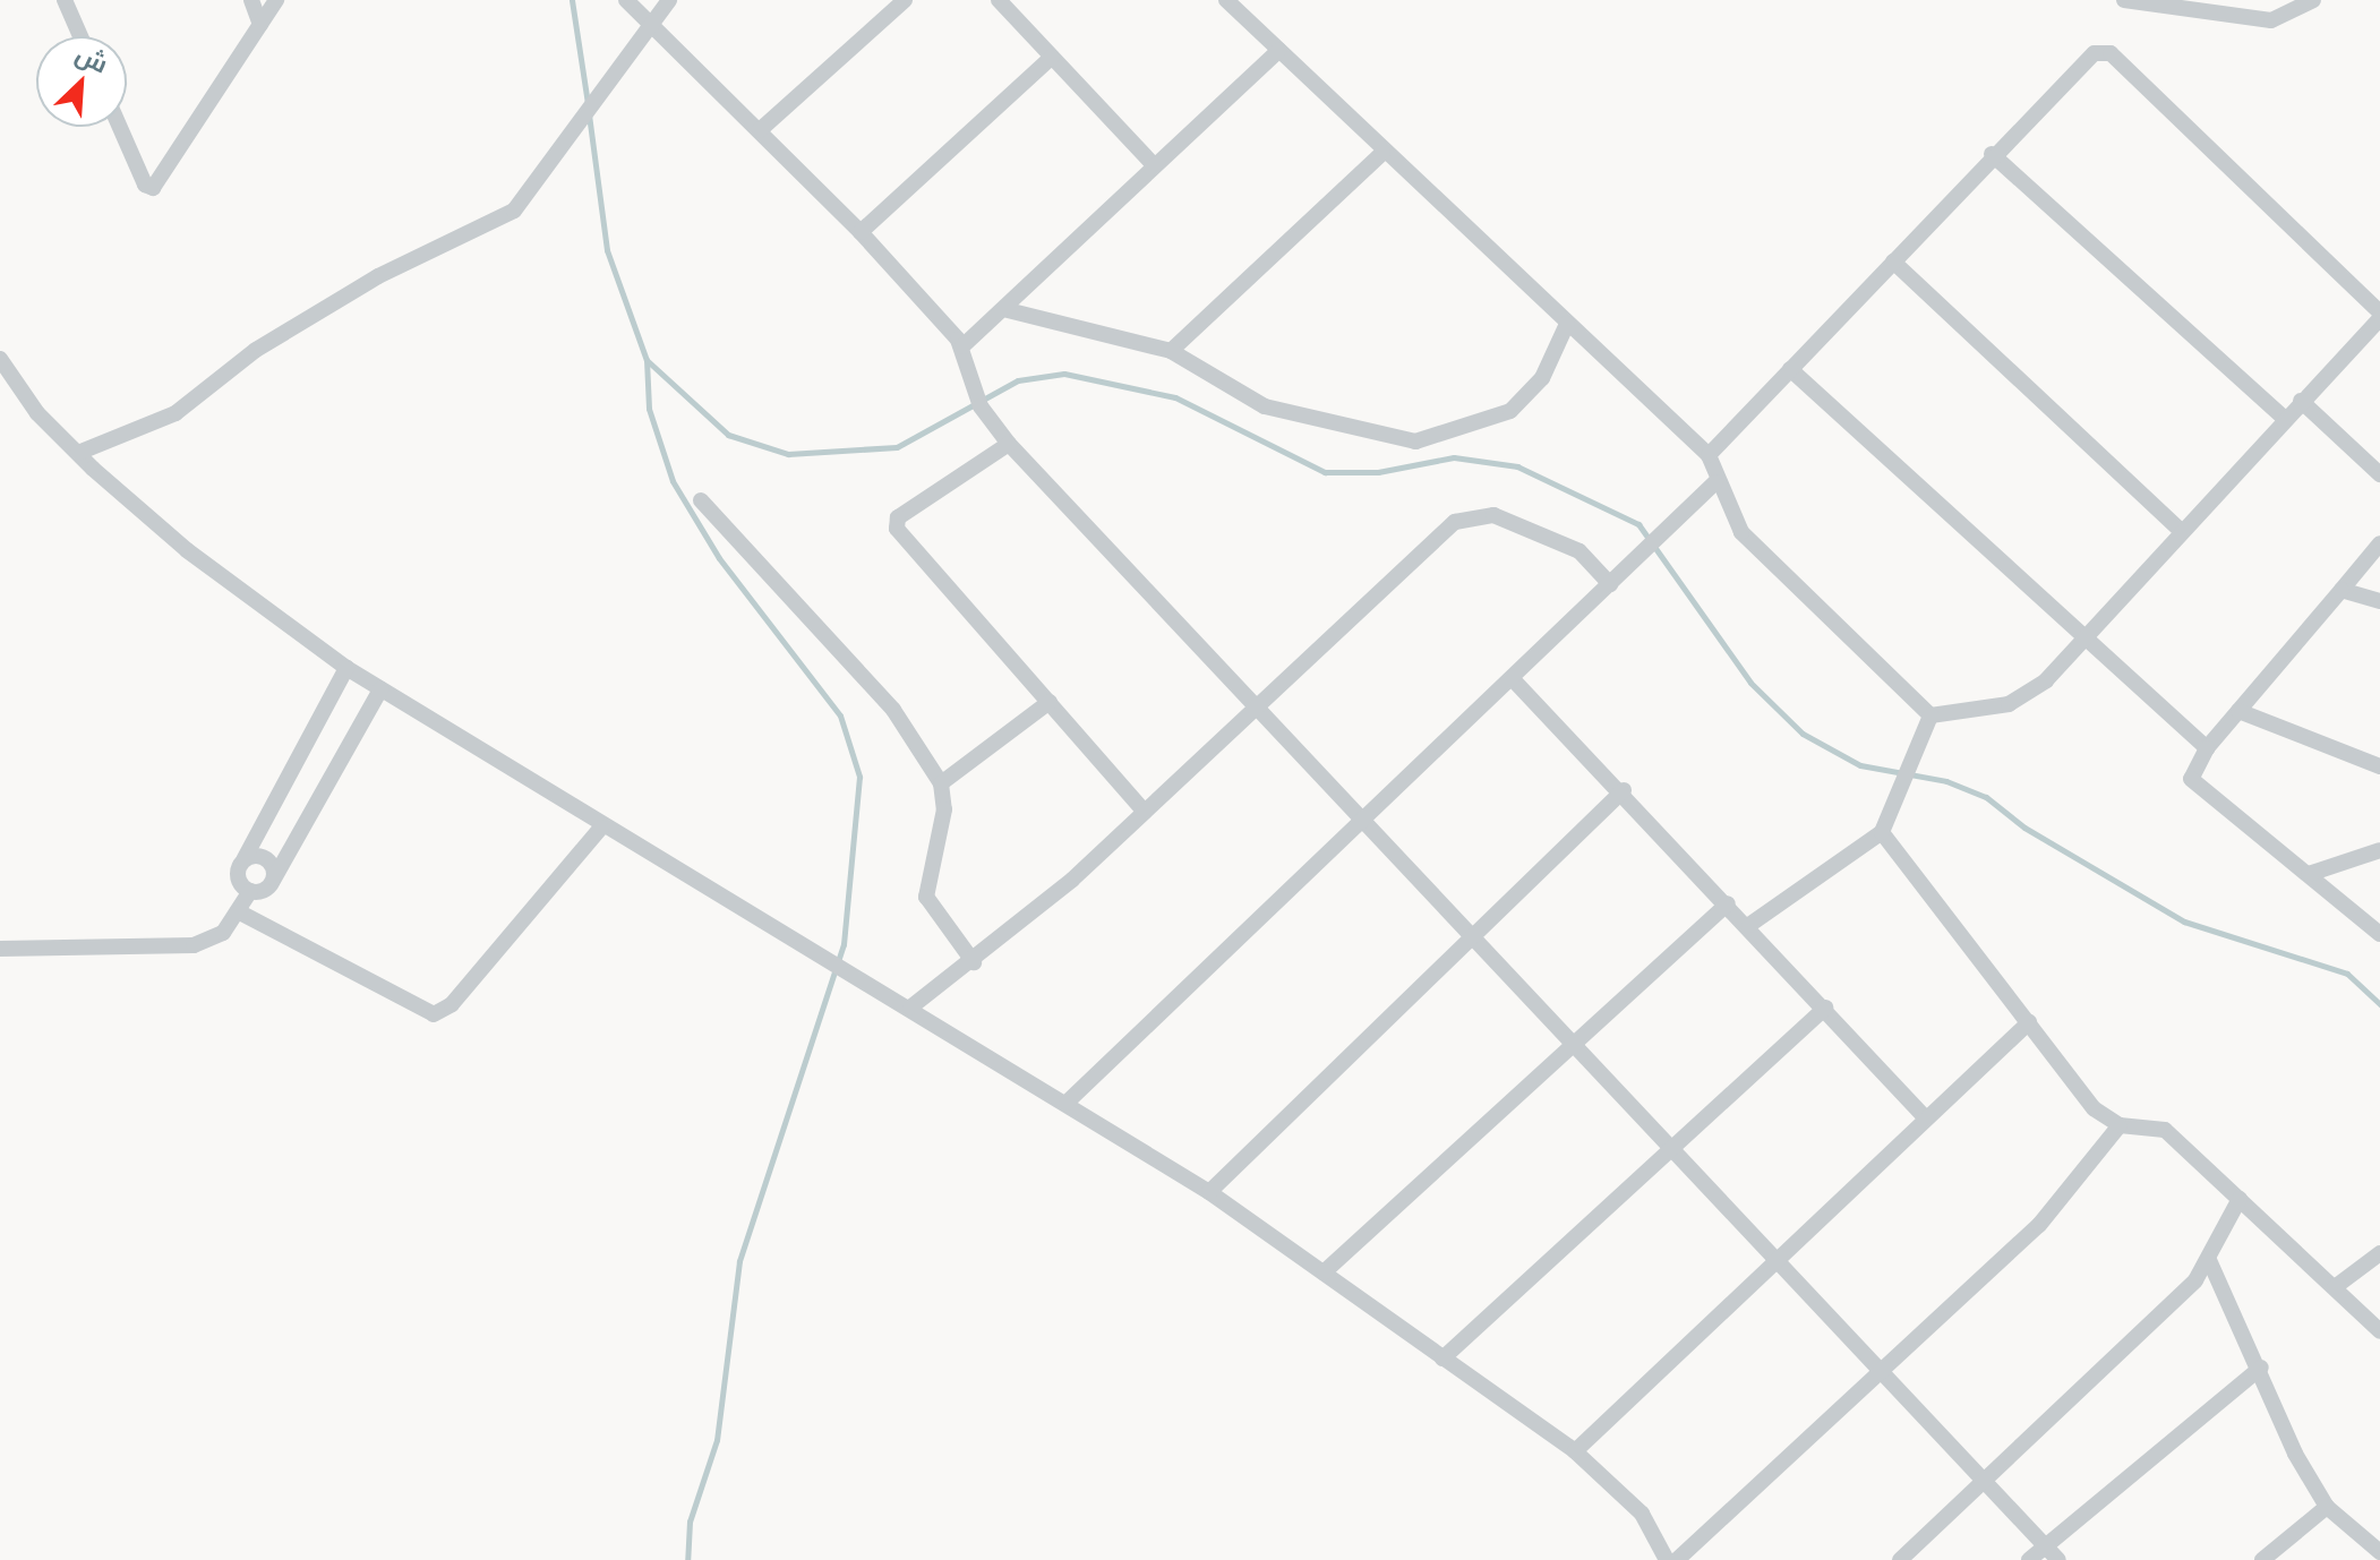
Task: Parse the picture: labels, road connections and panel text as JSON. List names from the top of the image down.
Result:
{
  "north": "top right"
}
